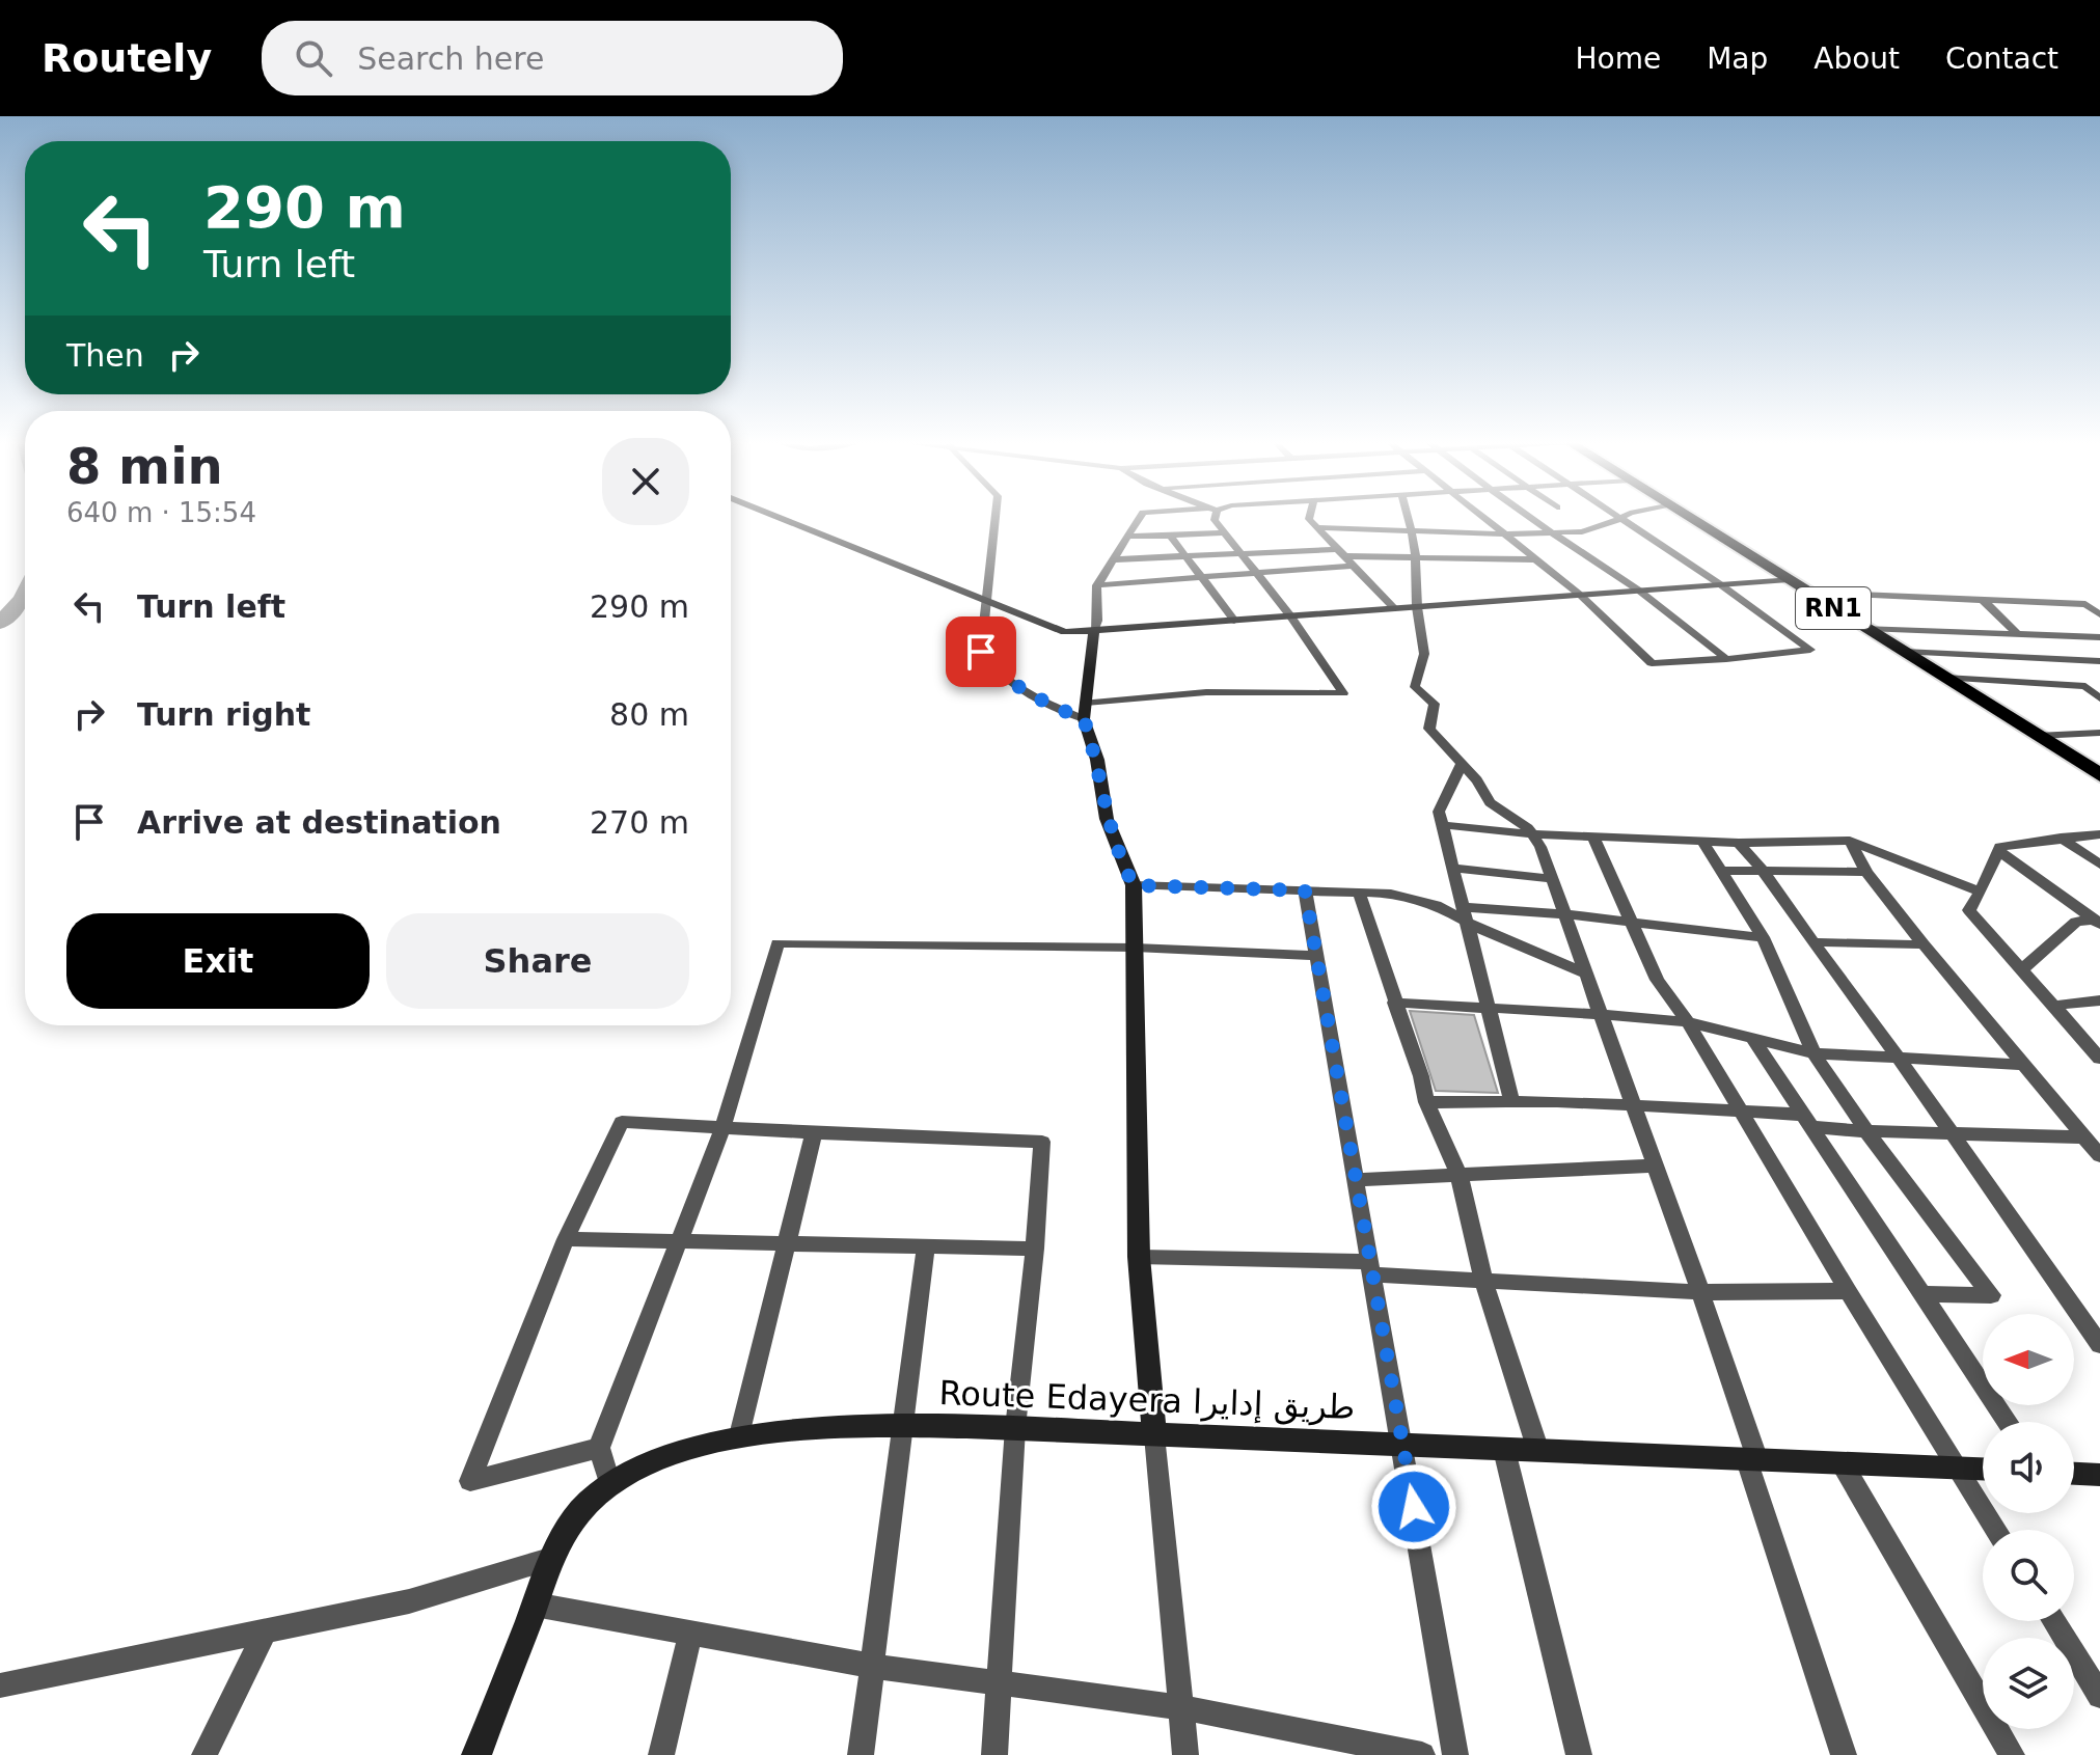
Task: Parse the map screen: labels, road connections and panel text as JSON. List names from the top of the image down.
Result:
{
  "streets": {
    "highway": ["RN1"],
    "street": ["Route Edayera طريق إدايرا"]
  },
  "north": "left",
  "page": {
    "header": "Routely",
    "search": "Search here",
    "nav": [
      "Home",
      "Map",
      "About",
      "Contact"
    ],
    "turn": ["290 m", "Turn left"],
    "then": "Then",
    "heading": ["8 min", "640 m · 15:54"],
    "list": [
      {
        "name": "Turn left",
        "value": "290 m"
      },
      {
        "name": "Turn right",
        "value": "80 m"
      },
      {
        "name": "Arrive at destination",
        "value": "270 m"
      }
    ],
    "buttons": ["Exit", "Share"]
  }
}
